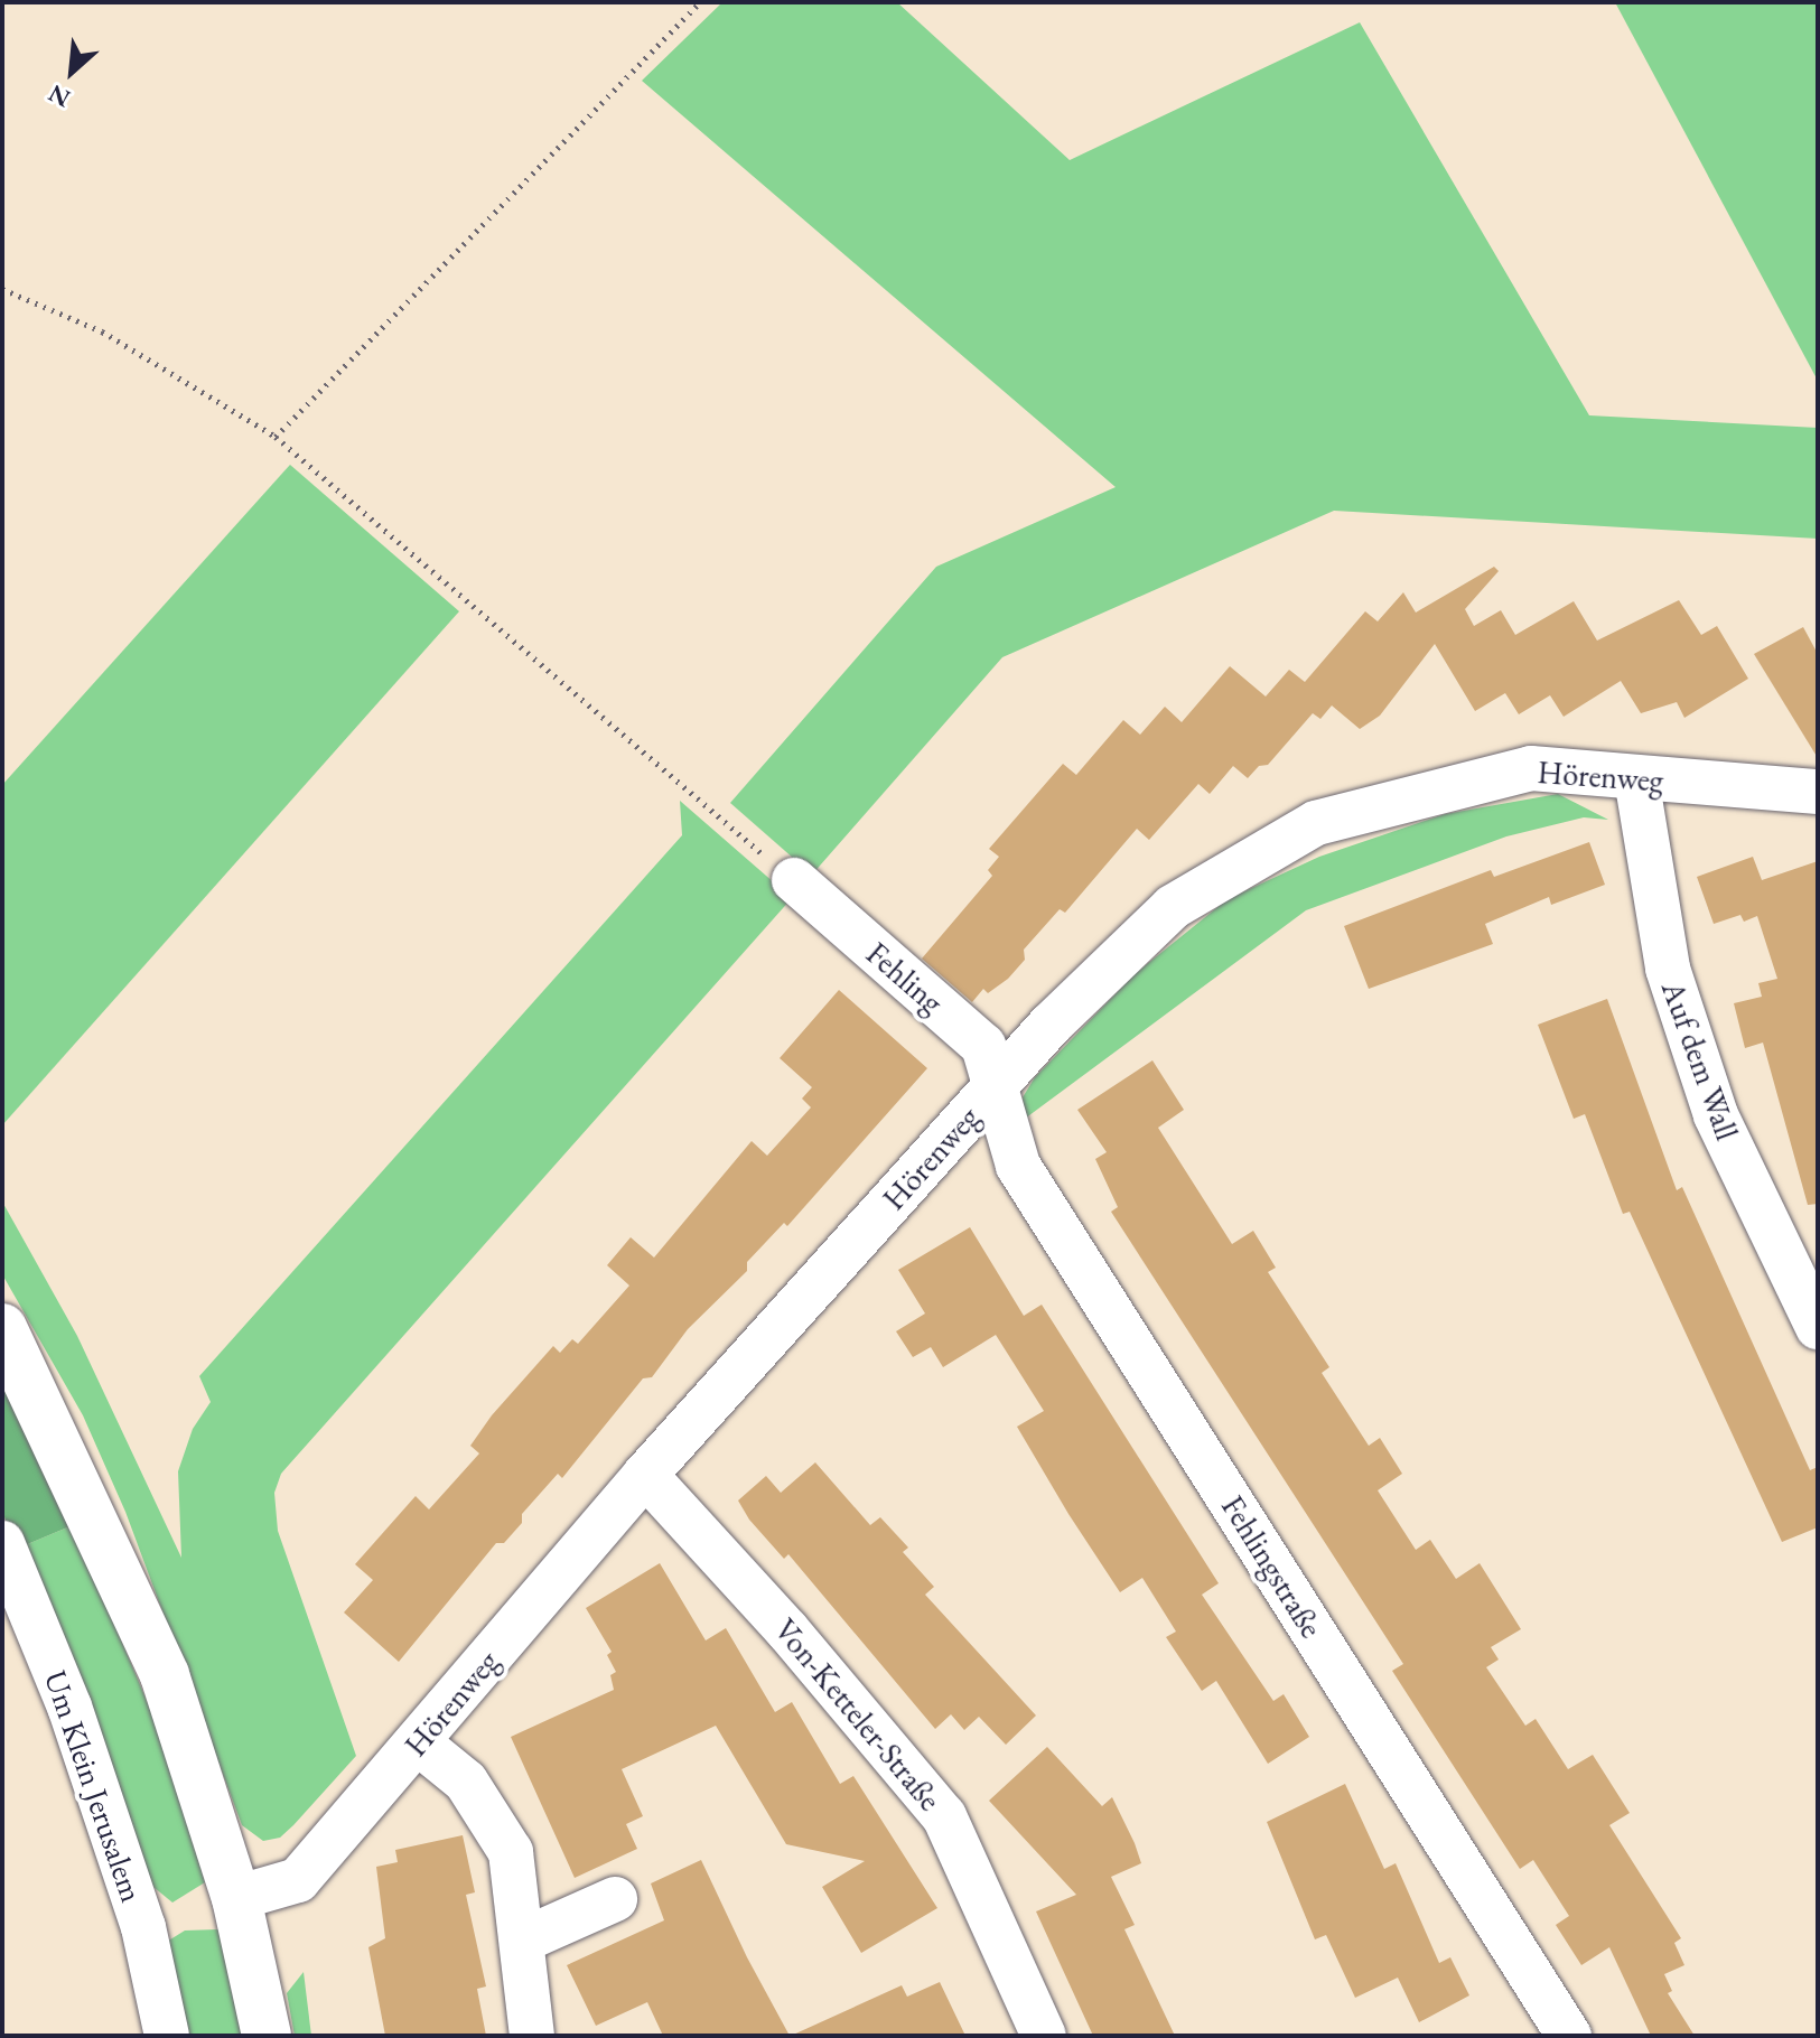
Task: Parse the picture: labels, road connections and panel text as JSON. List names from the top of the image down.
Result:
{
  "streets": {
    "street": [
      "Hörenweg",
      "Fehling",
      "Auf dem Wall",
      "Fehlingstraße",
      "Von-Ketteler-Straße",
      "Um Klein Jerusalem"
    ]
  },
  "crossings": [
    ["Hörenweg", "Fehling"],
    ["Hörenweg", "Auf dem Wall"],
    ["Hörenweg", "Fehlingstraße"],
    ["Hörenweg", "Von-Ketteler-Straße"],
    ["Fehling", "Fehlingstraße"]
  ],
  "north": "bottom left"
}
